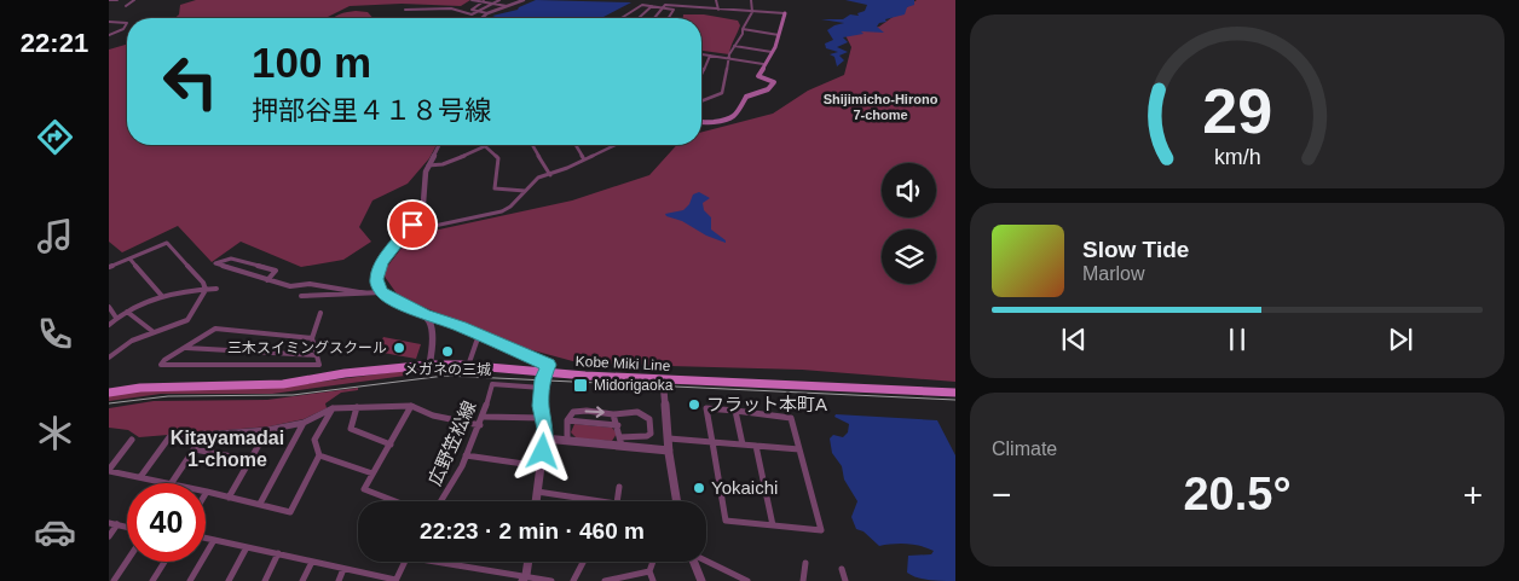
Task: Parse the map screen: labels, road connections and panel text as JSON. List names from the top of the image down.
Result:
{
  "streets": {
    "main road": ["Kobe Miki Line"],
    "street": ["広野笠松線"]
  },
  "districts": ["Shijimicho-Hirono 7-chome", "Kitayamadai 1-chome"],
  "places": {
    "other": [
      "三木スイミングスクール",
      "メガネの三城",
      "フラット本町A",
      "Yokaichi"
    ],
    "transit": ["Midorigaoka"]
  },
  "page": {
    "tabs": "22:21",
    "turn": ["100 m", "押部谷里４１８号線"],
    "song": ["Slow Tide", "Marlow"],
    "tile": "Climate",
    "heat": ["−", "20.5°", "+"],
    "limit": "40",
    "trip": "22:23 · 2 min · 460 m",
    "gauge": ["29", "km/h"]
  }
}
